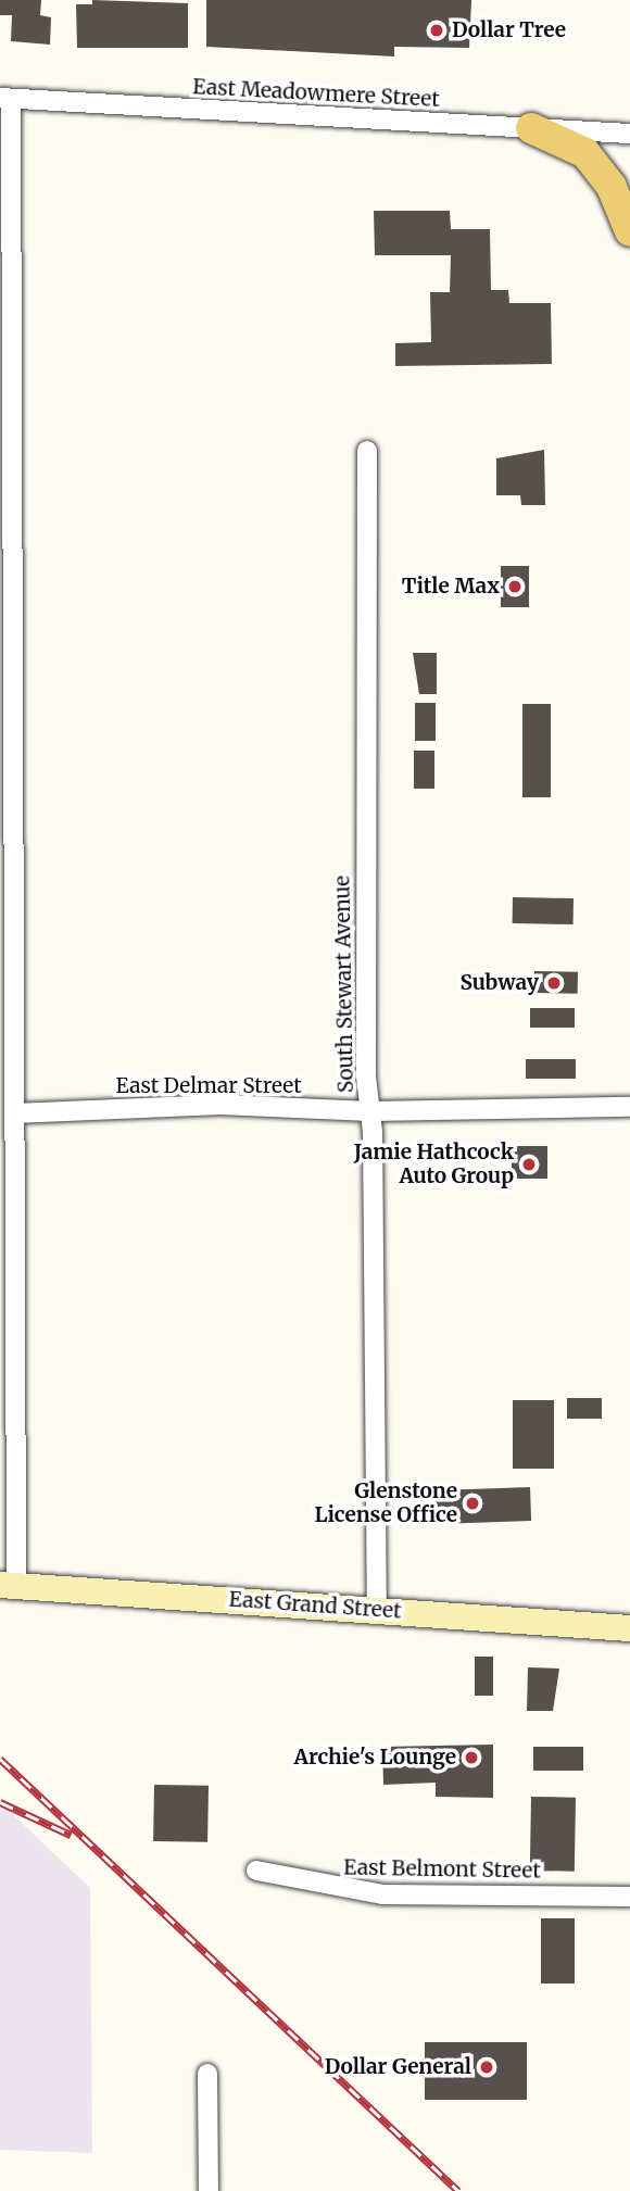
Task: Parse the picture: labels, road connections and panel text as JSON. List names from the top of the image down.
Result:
{
  "streets": {
    "main road": ["East Grand Street"],
    "street": [
      "East Meadowmere Street",
      "South Stewart Avenue",
      "East Delmar Street",
      "East Belmont Street"
    ]
  },
  "crossings": [
    ["South Stewart Avenue", "East Delmar Street"],
    ["South Stewart Avenue", "East Grand Street"]
  ],
  "places": [
    "Dollar Tree",
    "Title Max",
    "Subway",
    "Jamie Hathcock Auto Group",
    "Glenstone License Office",
    "Archie's Lounge",
    "Dollar General"
  ]
}
